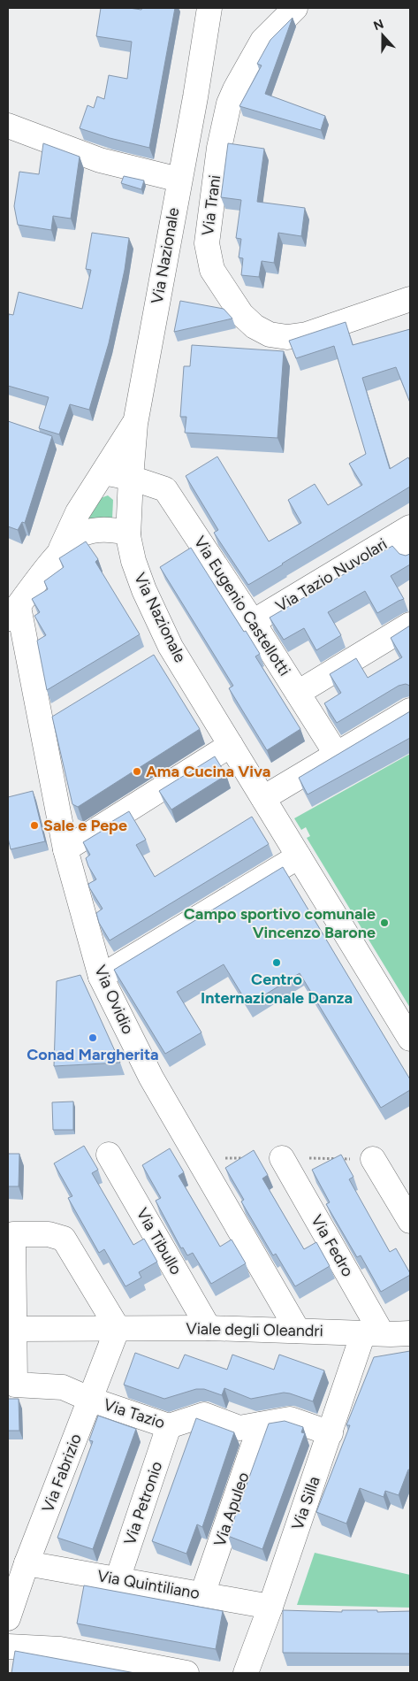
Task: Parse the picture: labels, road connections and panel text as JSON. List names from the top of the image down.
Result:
{
  "streets": {
    "street": [
      "Via Trani",
      "Via Nazionale",
      "Via Tazio Nuvolari",
      "Via Eugenio Castellotti",
      "Via Ovidio",
      "Via Tibullo",
      "Via Fedro",
      "Viale degli Oleandri",
      "Via Tazio",
      "Via Fabrizio",
      "Via Petronio",
      "Via Silla",
      "Via Apuleo",
      "Via Quintiliano"
    ]
  },
  "crossings": [
    ["Via Nazionale", "Via Eugenio Castellotti"],
    ["Via Tazio Nuvolari", "Via Eugenio Castellotti"],
    ["Via Ovidio", "Viale degli Oleandri"],
    ["Via Tibullo", "Viale degli Oleandri"],
    ["Via Fedro", "Viale degli Oleandri"],
    ["Via Fedro", "Via Silla"],
    ["Viale degli Oleandri", "Via Tazio"],
    ["Viale degli Oleandri", "Via Fabrizio"],
    ["Viale degli Oleandri", "Via Silla"],
    ["Via Tazio", "Via Fabrizio"],
    ["Via Tazio", "Via Petronio"],
    ["Via Tazio", "Via Silla"],
    ["Via Tazio", "Via Apuleo"],
    ["Via Fabrizio", "Via Quintiliano"],
    ["Via Petronio", "Via Quintiliano"],
    ["Via Silla", "Via Quintiliano"],
    ["Via Apuleo", "Via Quintiliano"]
  ],
  "places": [
    "Ama Cucina Viva",
    "Sale e Pepe",
    "Campo sportivo comunale Vincenzo Barone",
    "Centro Internazionale Danza",
    "Conad Margherita"
  ],
  "north": "top"
}
